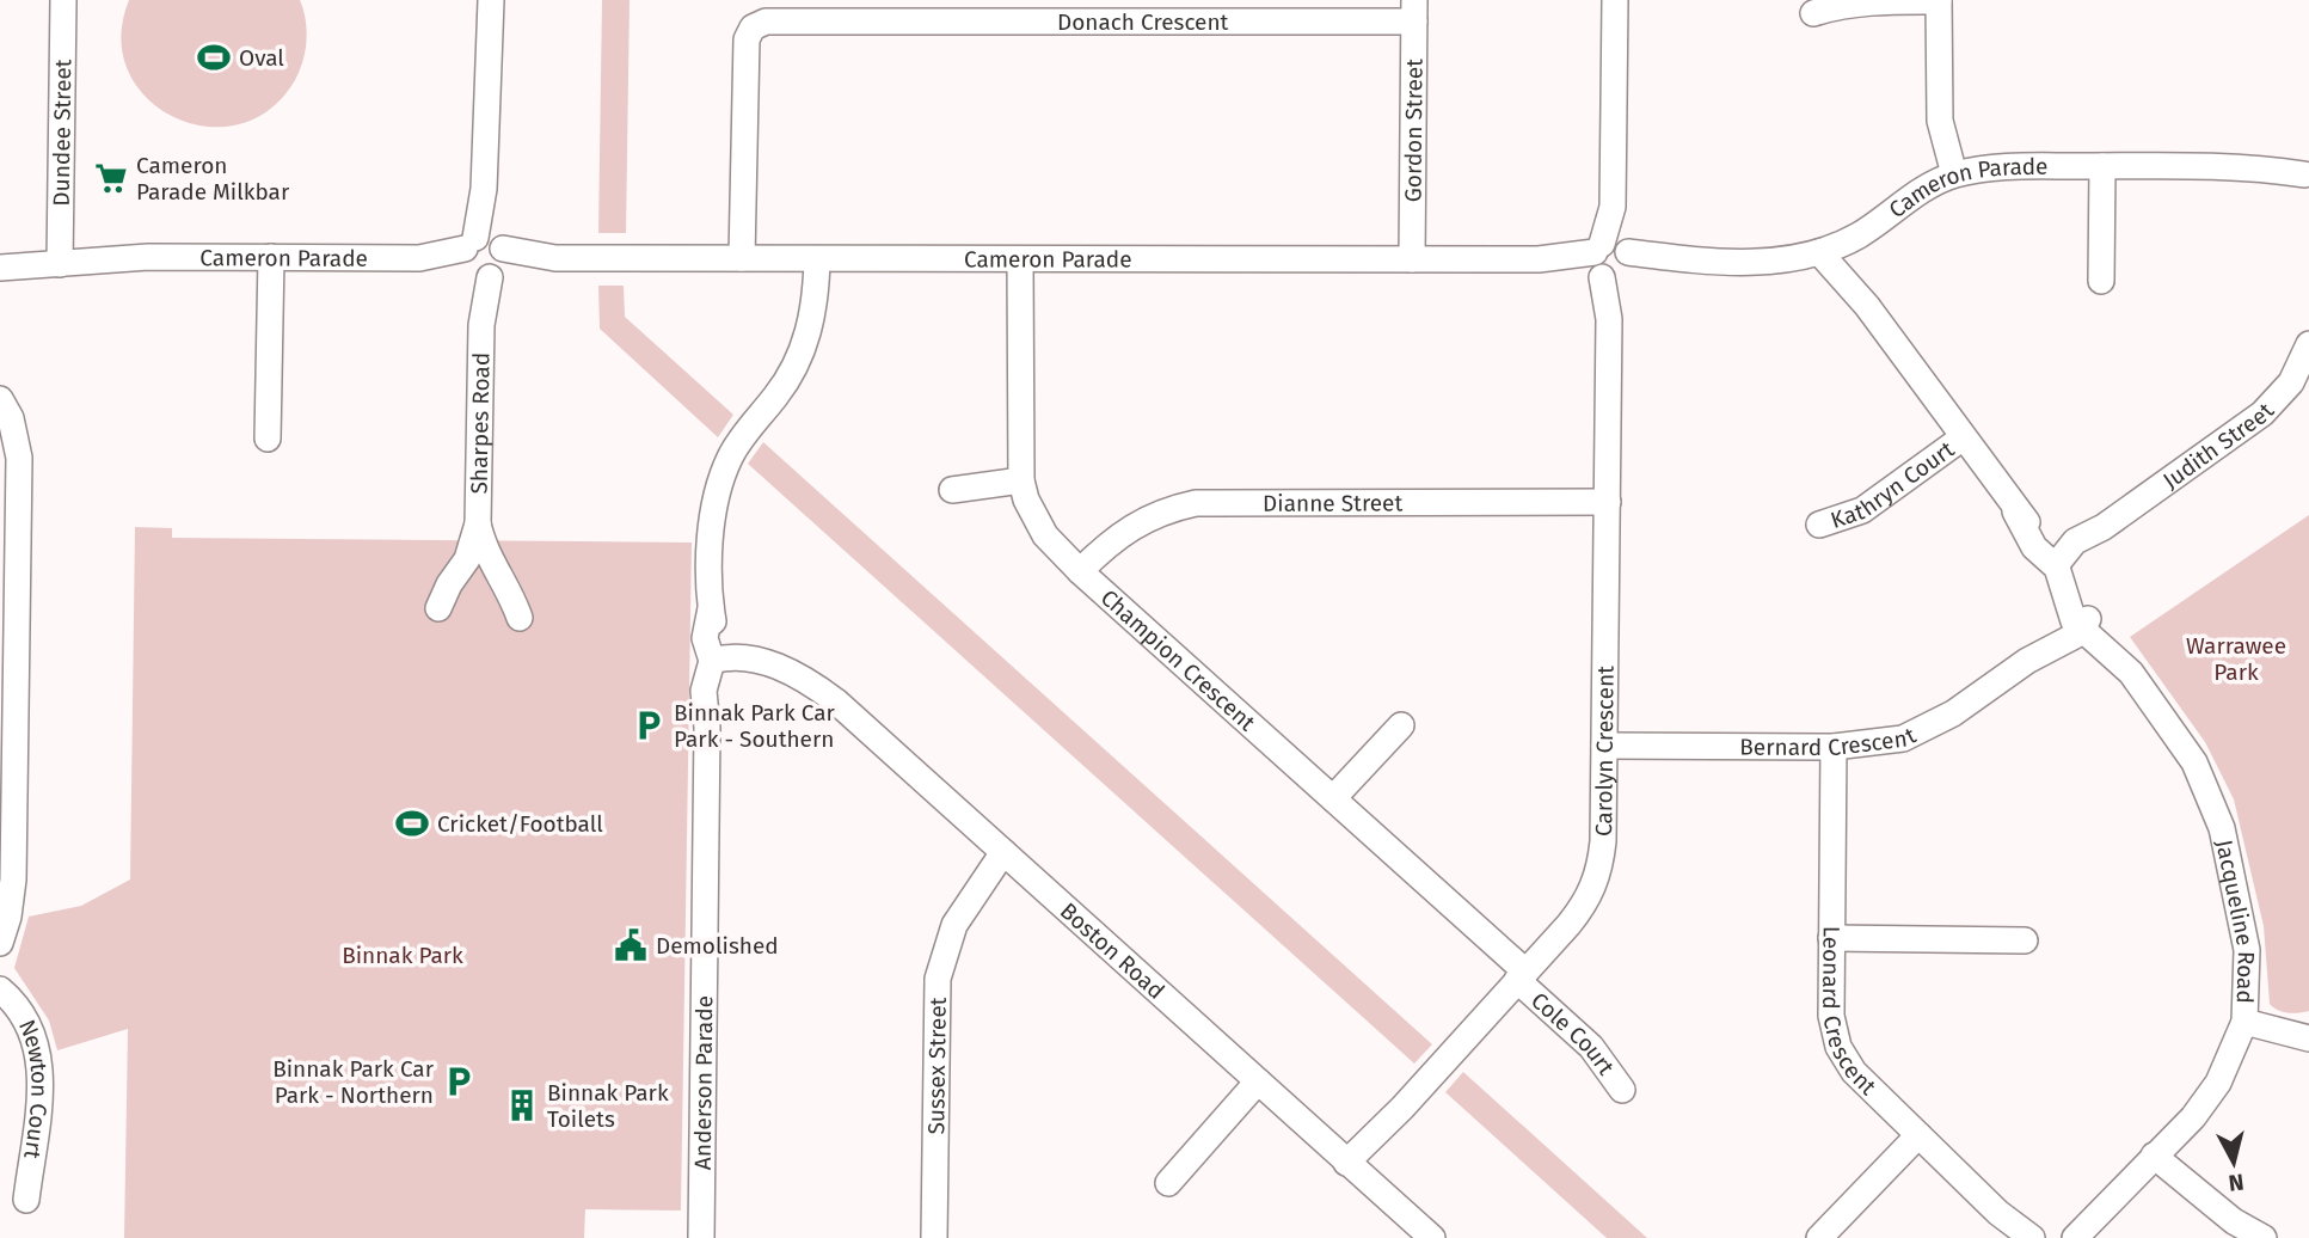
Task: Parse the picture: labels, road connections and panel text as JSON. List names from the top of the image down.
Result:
{
  "streets": {
    "street": [
      "Donach Crescent",
      "Gordon Street",
      "Dundee Street",
      "Cameron Parade",
      "Sharpes Road",
      "Judith Street",
      "Kathryn Court",
      "Dianne Street",
      "Champion Crescent",
      "Bernard Crescent",
      "Carolyn Crescent",
      "Jacqueline Road",
      "Boston Road",
      "Leonard Crescent",
      "Cole Court",
      "Sussex Street",
      "Anderson Parade",
      "Newton Court"
    ]
  },
  "crossings": [
    ["Donach Crescent", "Gordon Street"],
    ["Donach Crescent", "Cameron Parade"],
    ["Gordon Street", "Cameron Parade"],
    ["Dundee Street", "Cameron Parade"],
    ["Cameron Parade", "Sharpes Road"],
    ["Cameron Parade", "Champion Crescent"],
    ["Cameron Parade", "Carolyn Crescent"],
    ["Cameron Parade", "Anderson Parade"],
    ["Judith Street", "Jacqueline Road"],
    ["Dianne Street", "Champion Crescent"],
    ["Dianne Street", "Carolyn Crescent"],
    ["Champion Crescent", "Carolyn Crescent"],
    ["Champion Crescent", "Cole Court"],
    ["Bernard Crescent", "Carolyn Crescent"],
    ["Bernard Crescent", "Jacqueline Road"],
    ["Bernard Crescent", "Leonard Crescent"],
    ["Carolyn Crescent", "Boston Road"],
    ["Carolyn Crescent", "Cole Court"],
    ["Boston Road", "Sussex Street"],
    ["Boston Road", "Anderson Parade"]
  ],
  "parks": ["Warrawee Park", "Binnak Park"],
  "places": {
    "sports": ["Oval", "Cricket/Football"],
    "supermarket": ["Cameron Parade Milkbar"],
    "parking": ["Binnak Park Car Park - Southern", "Binnak Park Car Park - Northern"],
    "public building": ["Demolished"],
    "building": ["Binnak Park Toilets"]
  },
  "north": "bottom"
}
